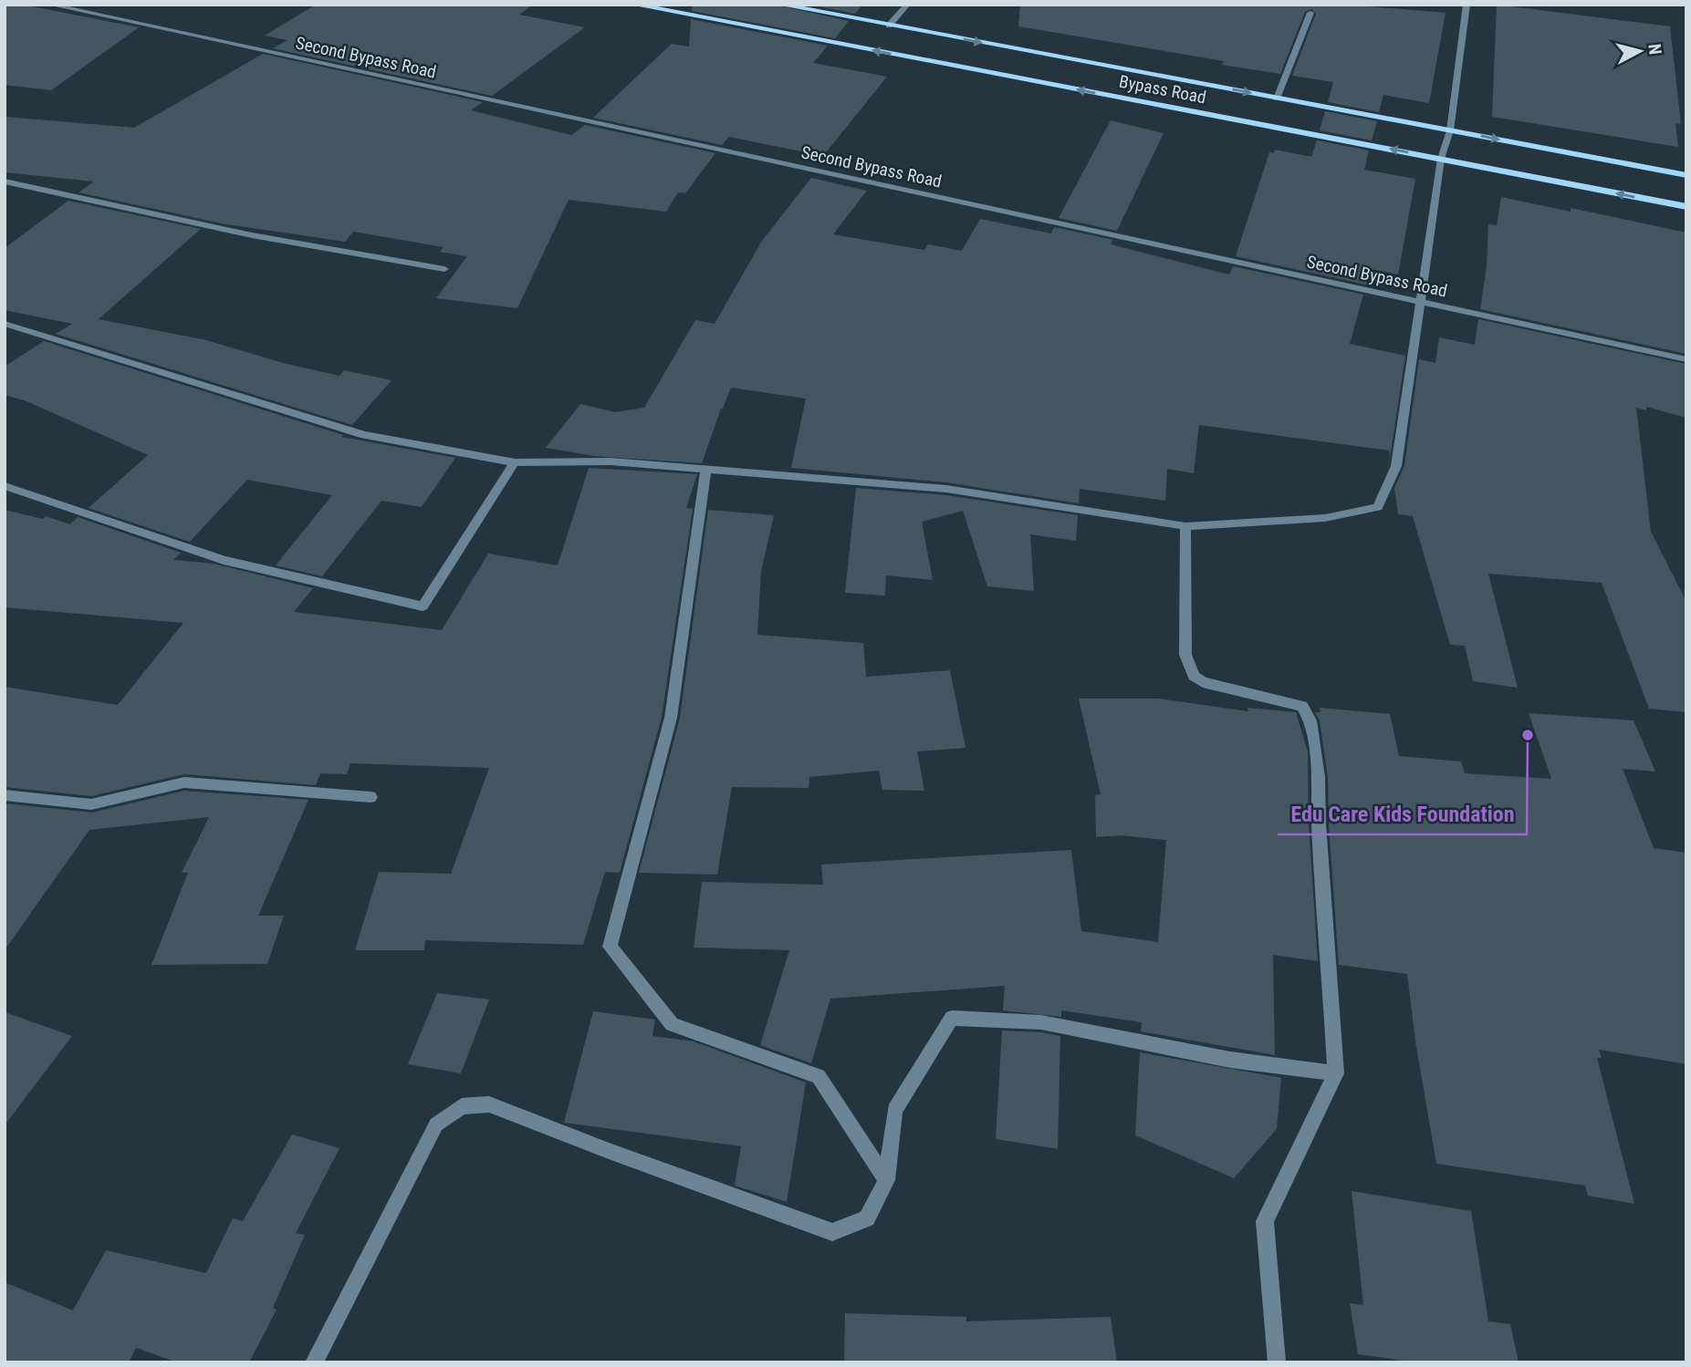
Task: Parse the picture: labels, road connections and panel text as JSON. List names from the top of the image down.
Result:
{
  "streets": {
    "main road": ["Bypass Road"],
    "street": ["Second Bypass Road"]
  },
  "places": ["Edu Care Kids Foundation"],
  "north": "right"
}
